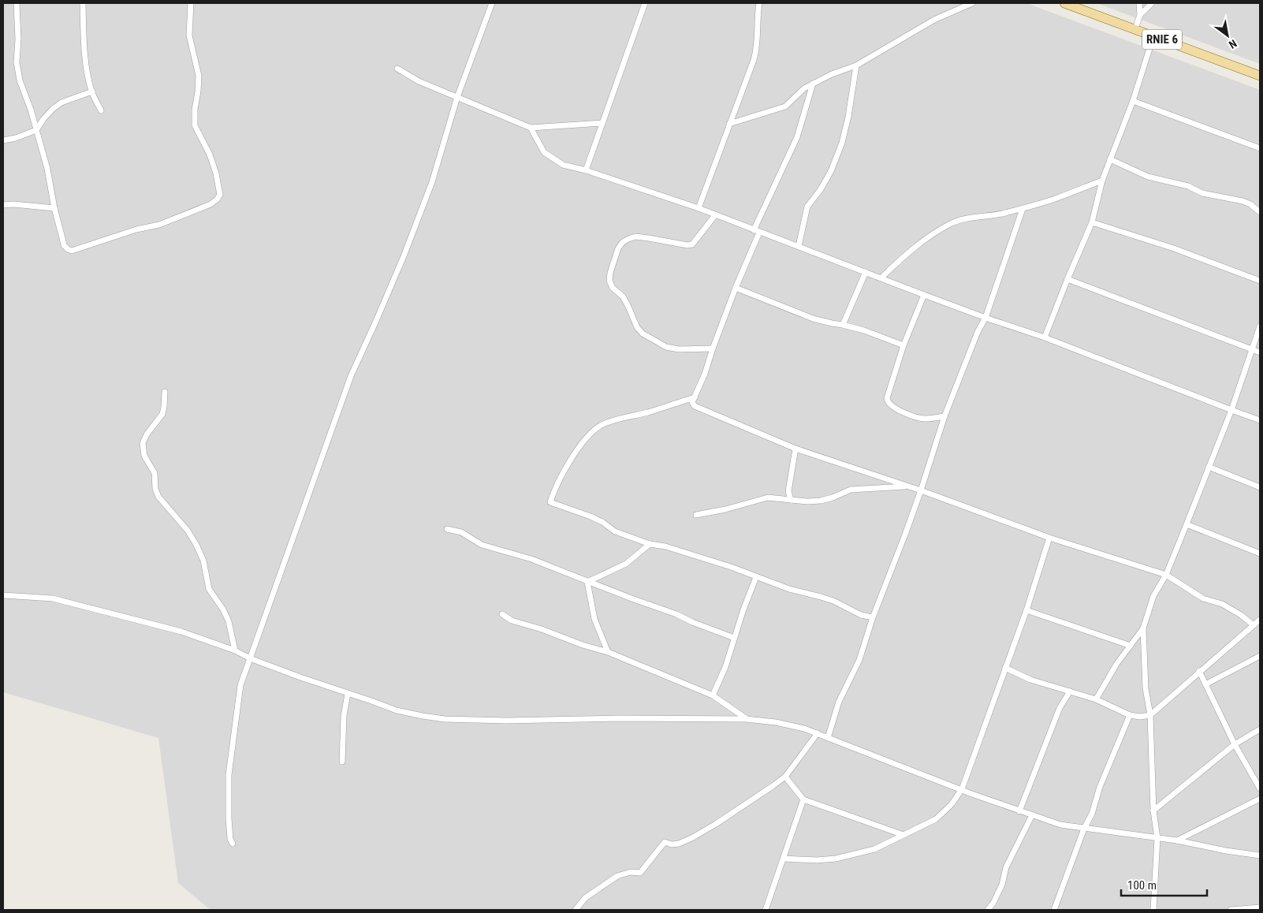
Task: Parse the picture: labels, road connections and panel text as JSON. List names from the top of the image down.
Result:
{
  "streets": {
    "main road": ["RNIE 6"]
  },
  "scale_bar": "100 m",
  "north": "bottom right"
}
